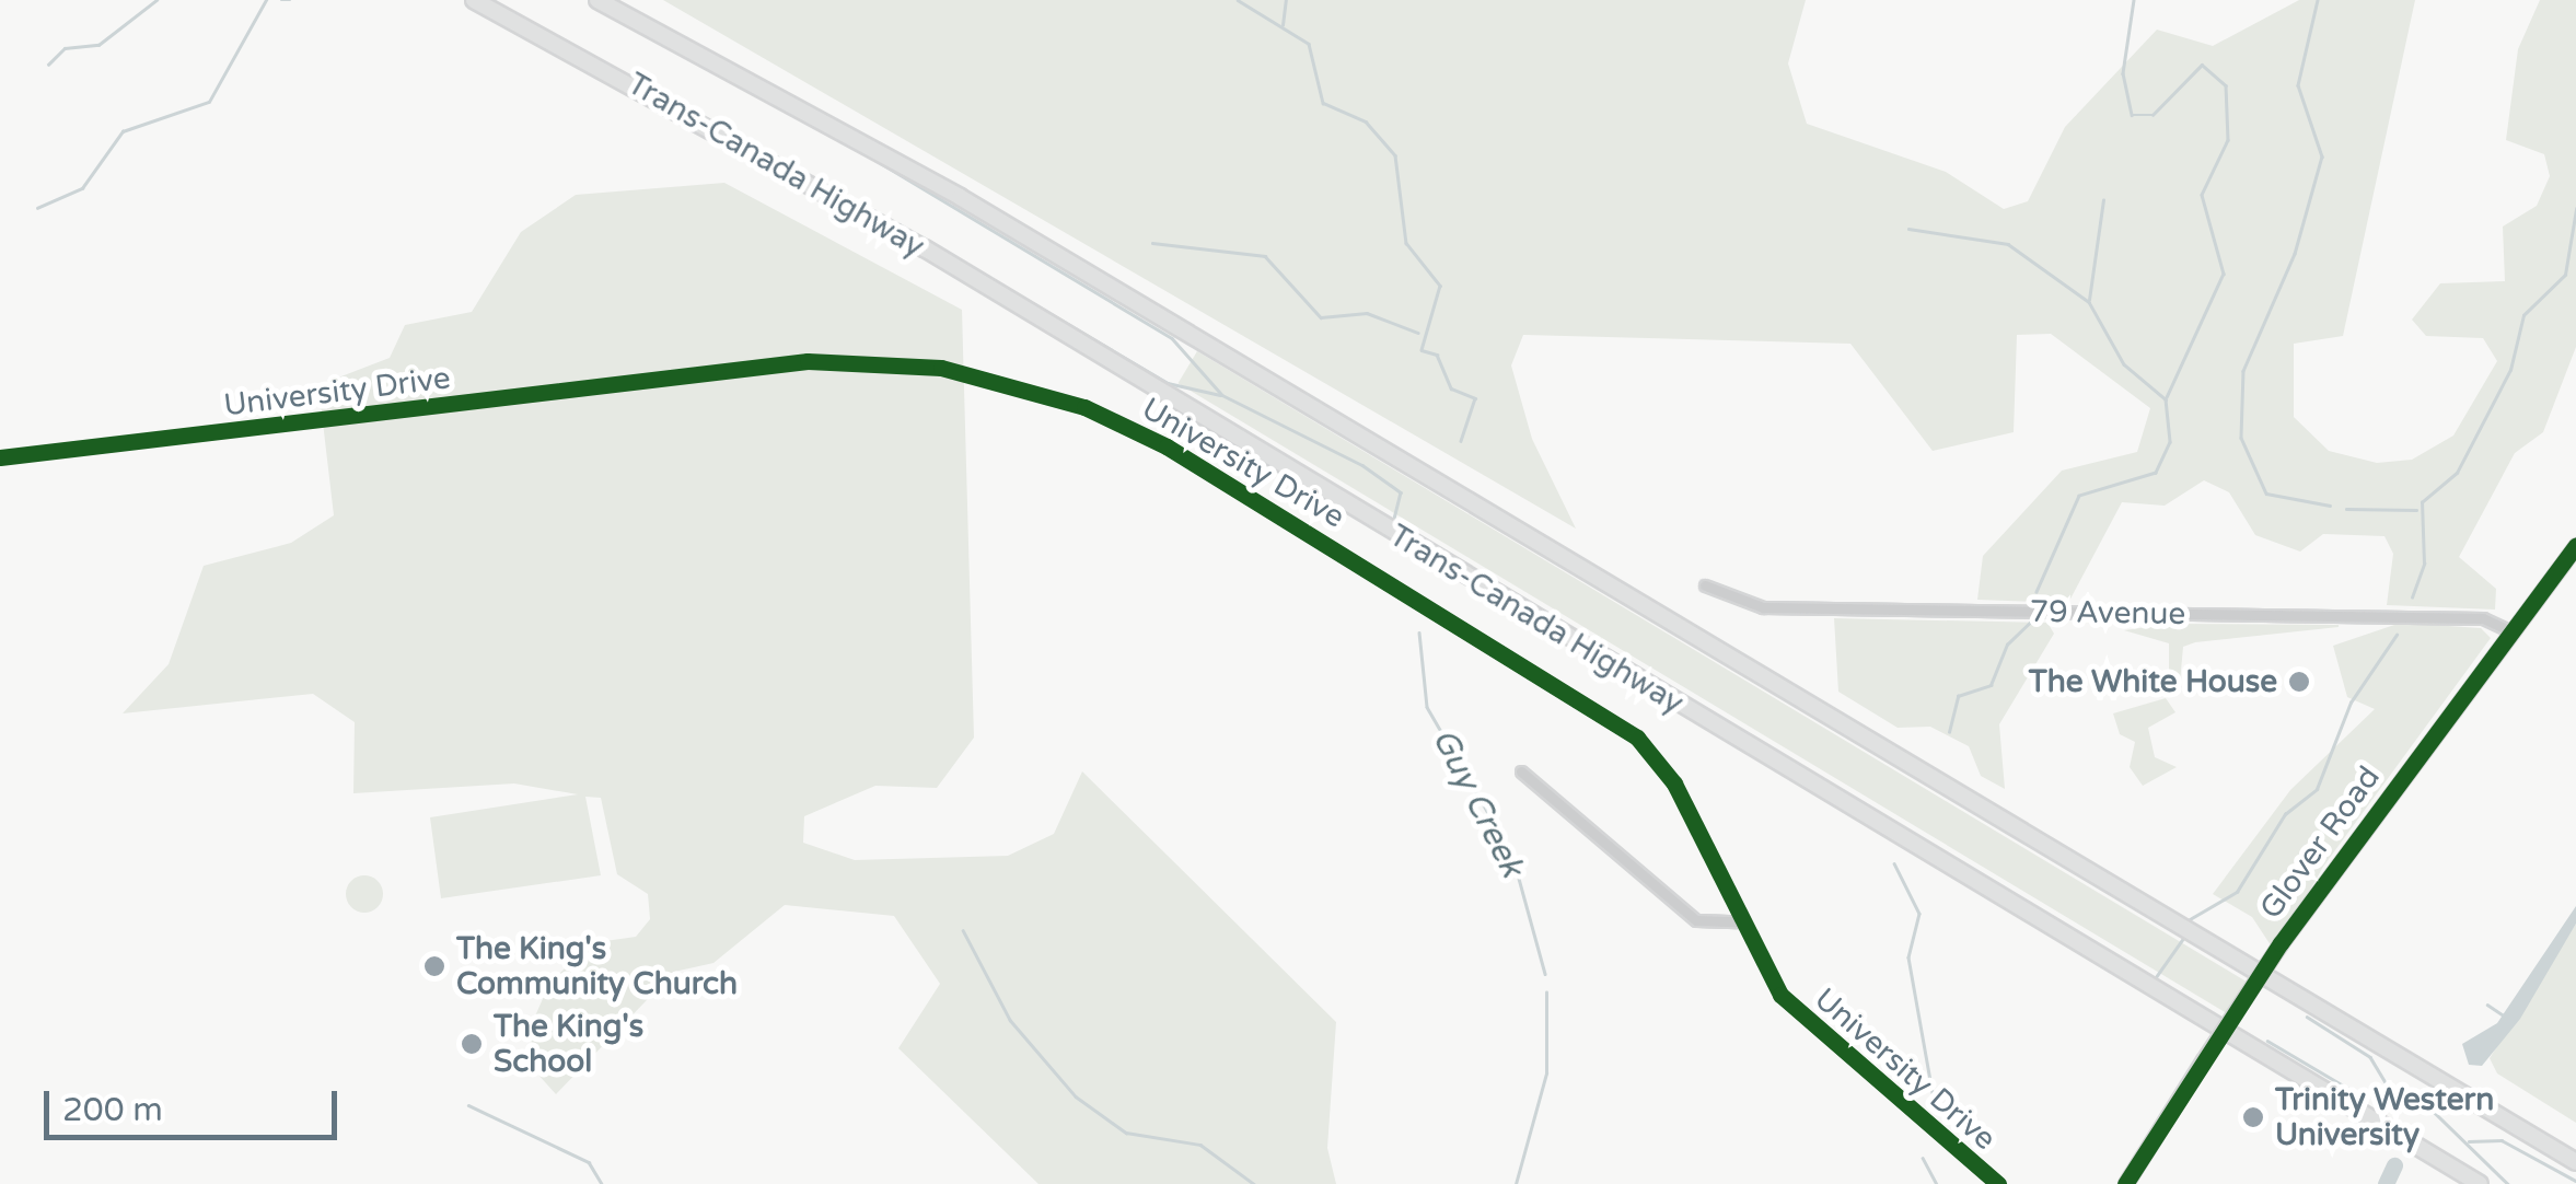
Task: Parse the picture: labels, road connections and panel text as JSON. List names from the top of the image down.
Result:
{
  "streets": {
    "highway": ["Trans-Canada Highway"],
    "main road": ["Glover Road"],
    "street": ["University Drive", "79 Avenue"]
  },
  "crossings": [
    ["79 Avenue", "Glover Road"]
  ],
  "water": ["Guy Creek"],
  "places": [
    "The White House",
    "The King's Community Church",
    "The King's School",
    "Trinity Western University"
  ],
  "scale_bar": "200 m"
}
